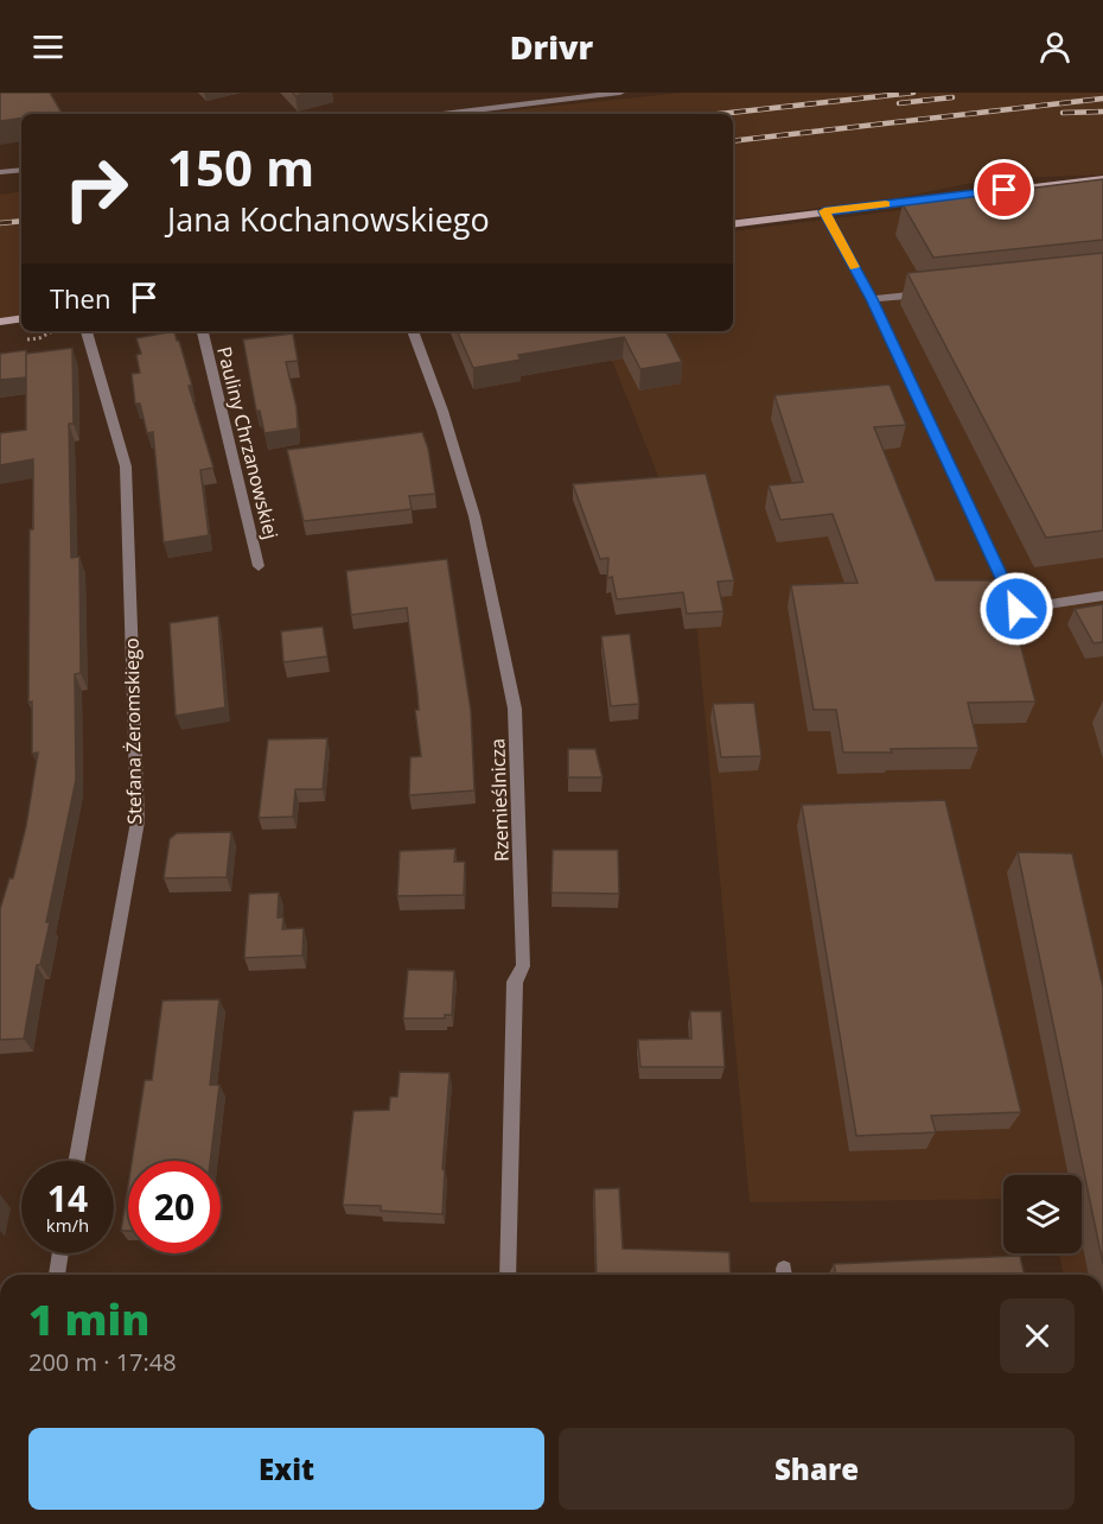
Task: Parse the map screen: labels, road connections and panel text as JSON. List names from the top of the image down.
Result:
{
  "streets": {
    "street": ["Pauliny Chrzanowskiej", "Stefana Żeromskiego", "Rzemieślnicza"]
  },
  "page": {
    "header": "Drivr",
    "turn": ["150 m", "Jana Kochanowskiego"],
    "then": "Then",
    "speed": "14 km/h",
    "limit": "20",
    "heading": ["1 min", "200 m · 17:48"],
    "buttons": ["Exit", "Share"]
  }
}
